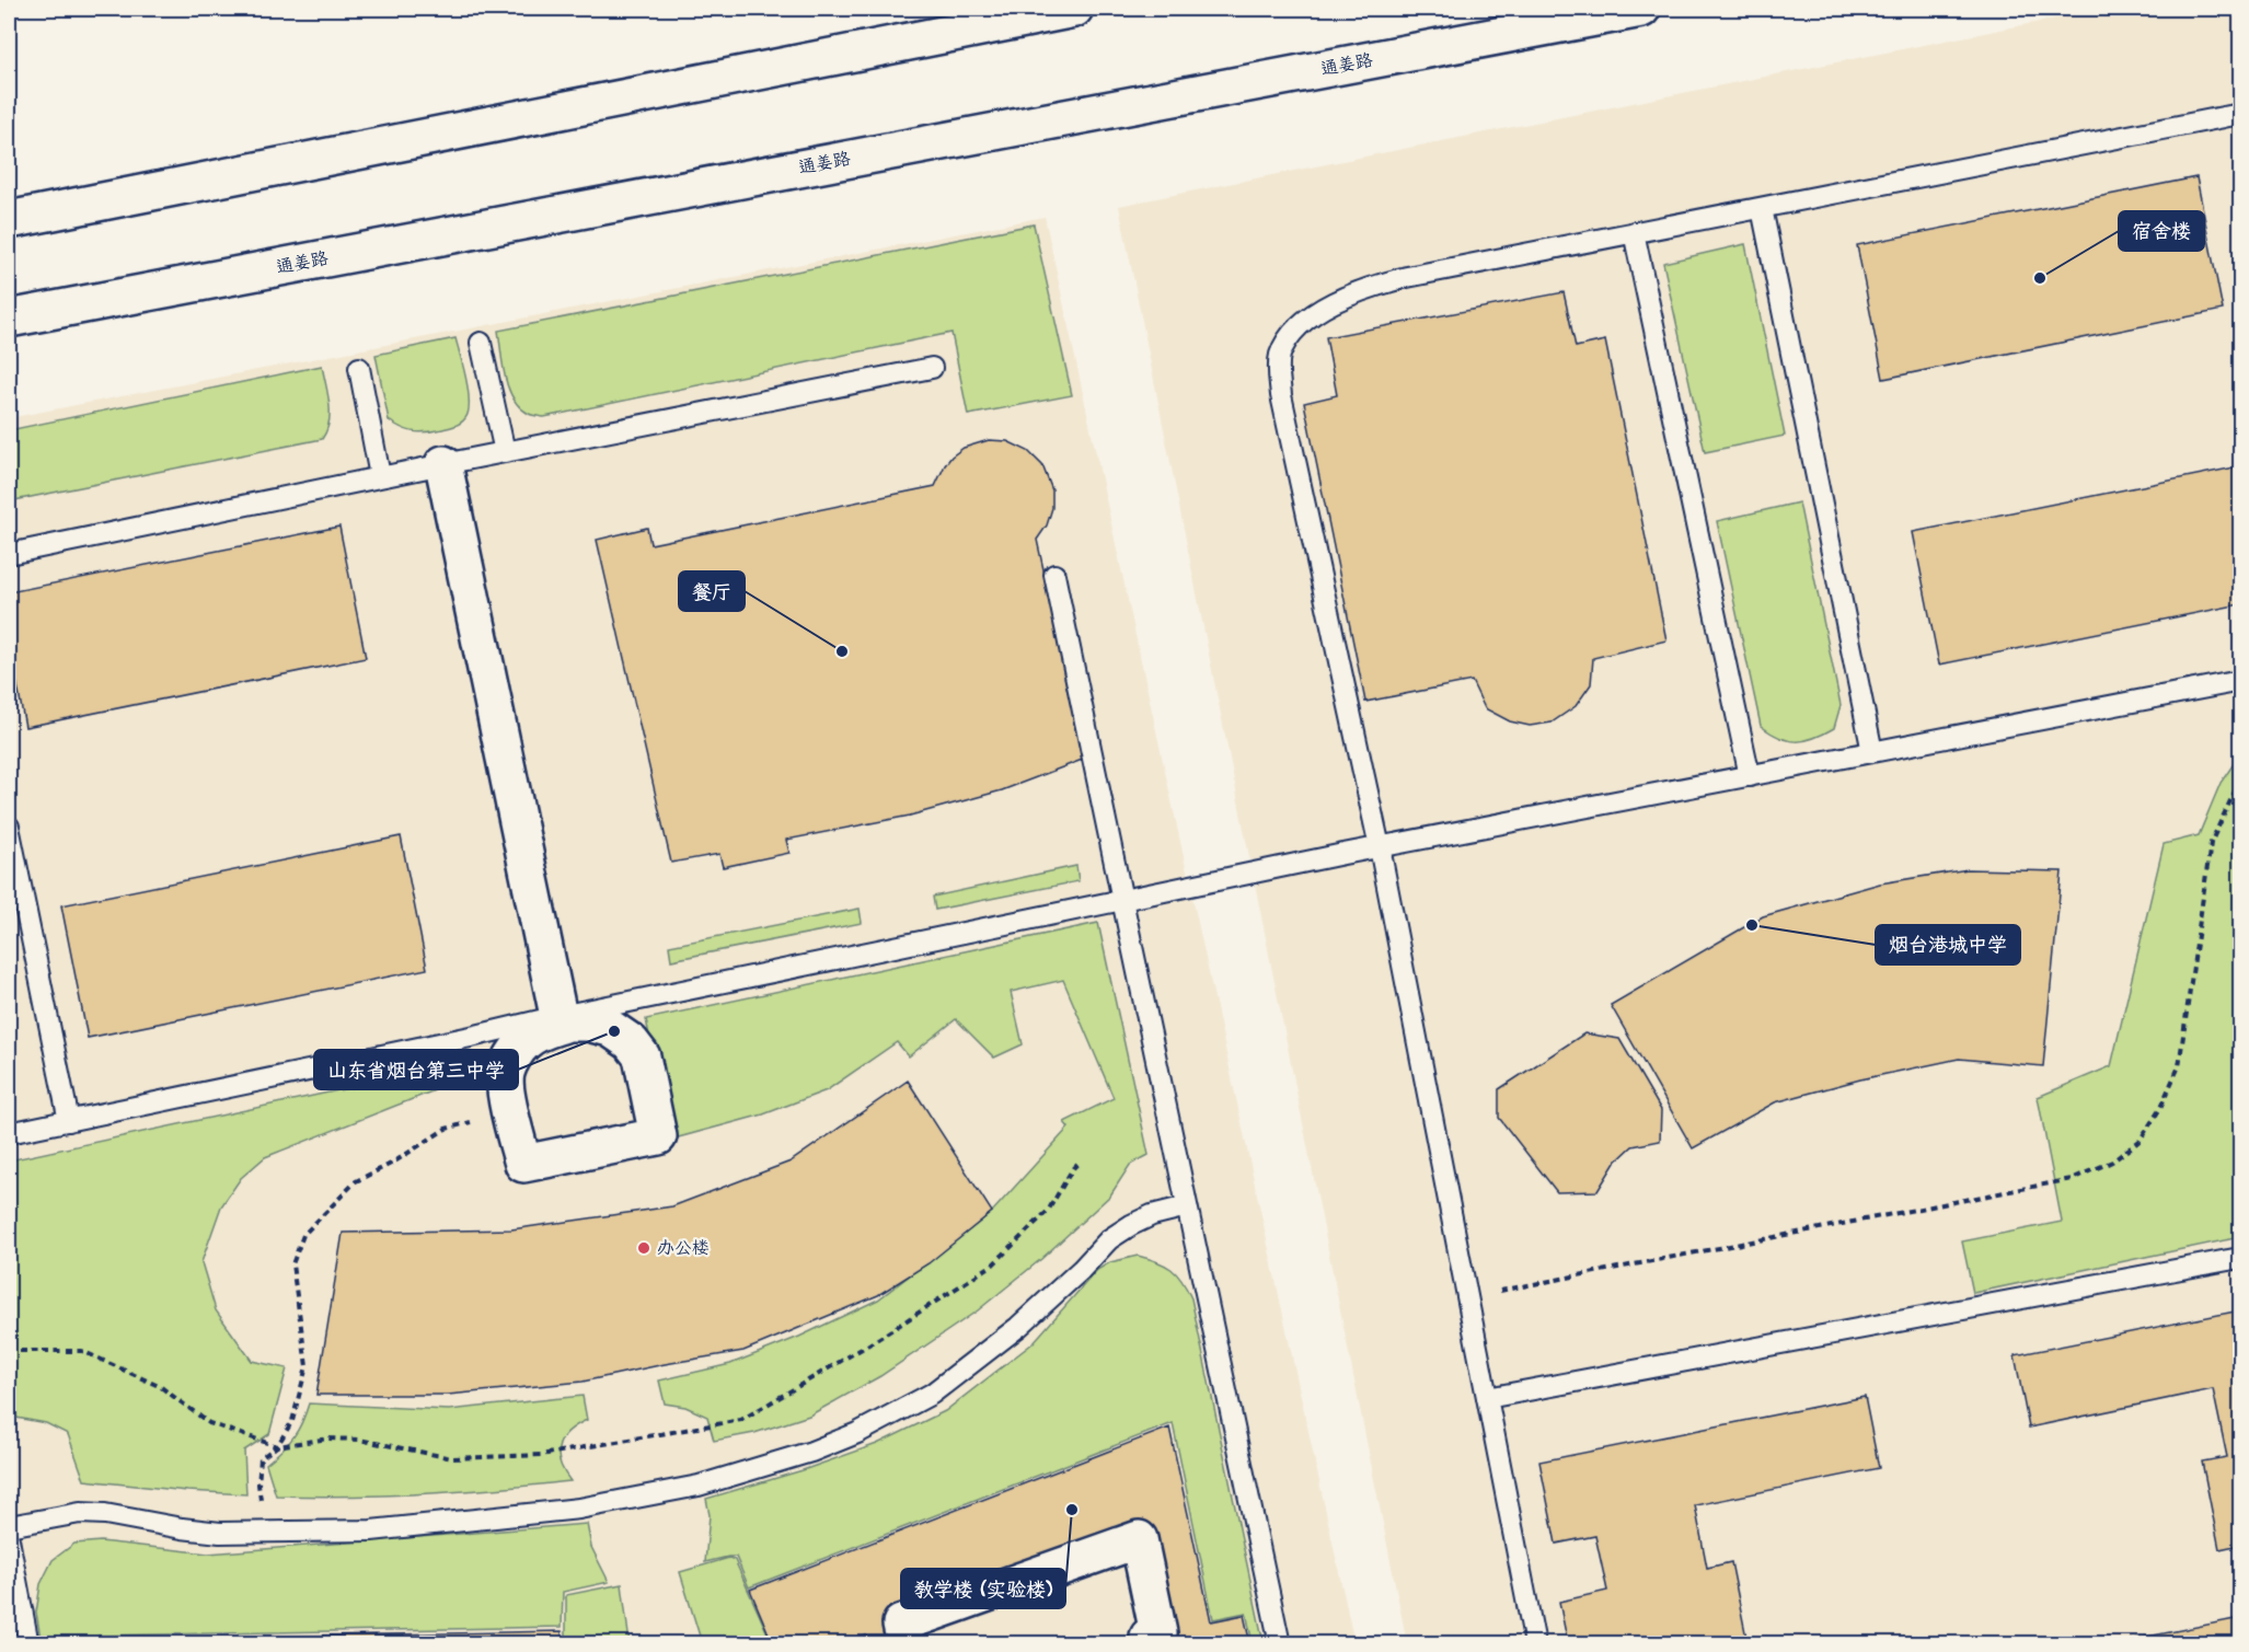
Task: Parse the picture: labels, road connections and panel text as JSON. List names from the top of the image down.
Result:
{
  "streets": {
    "street": ["通姜路"]
  },
  "places": [
    "宿舍楼",
    "餐厅",
    "烟台港城中学",
    "山东省烟台第三中学",
    "办公楼",
    "教学楼 (实验楼)"
  ]
}
